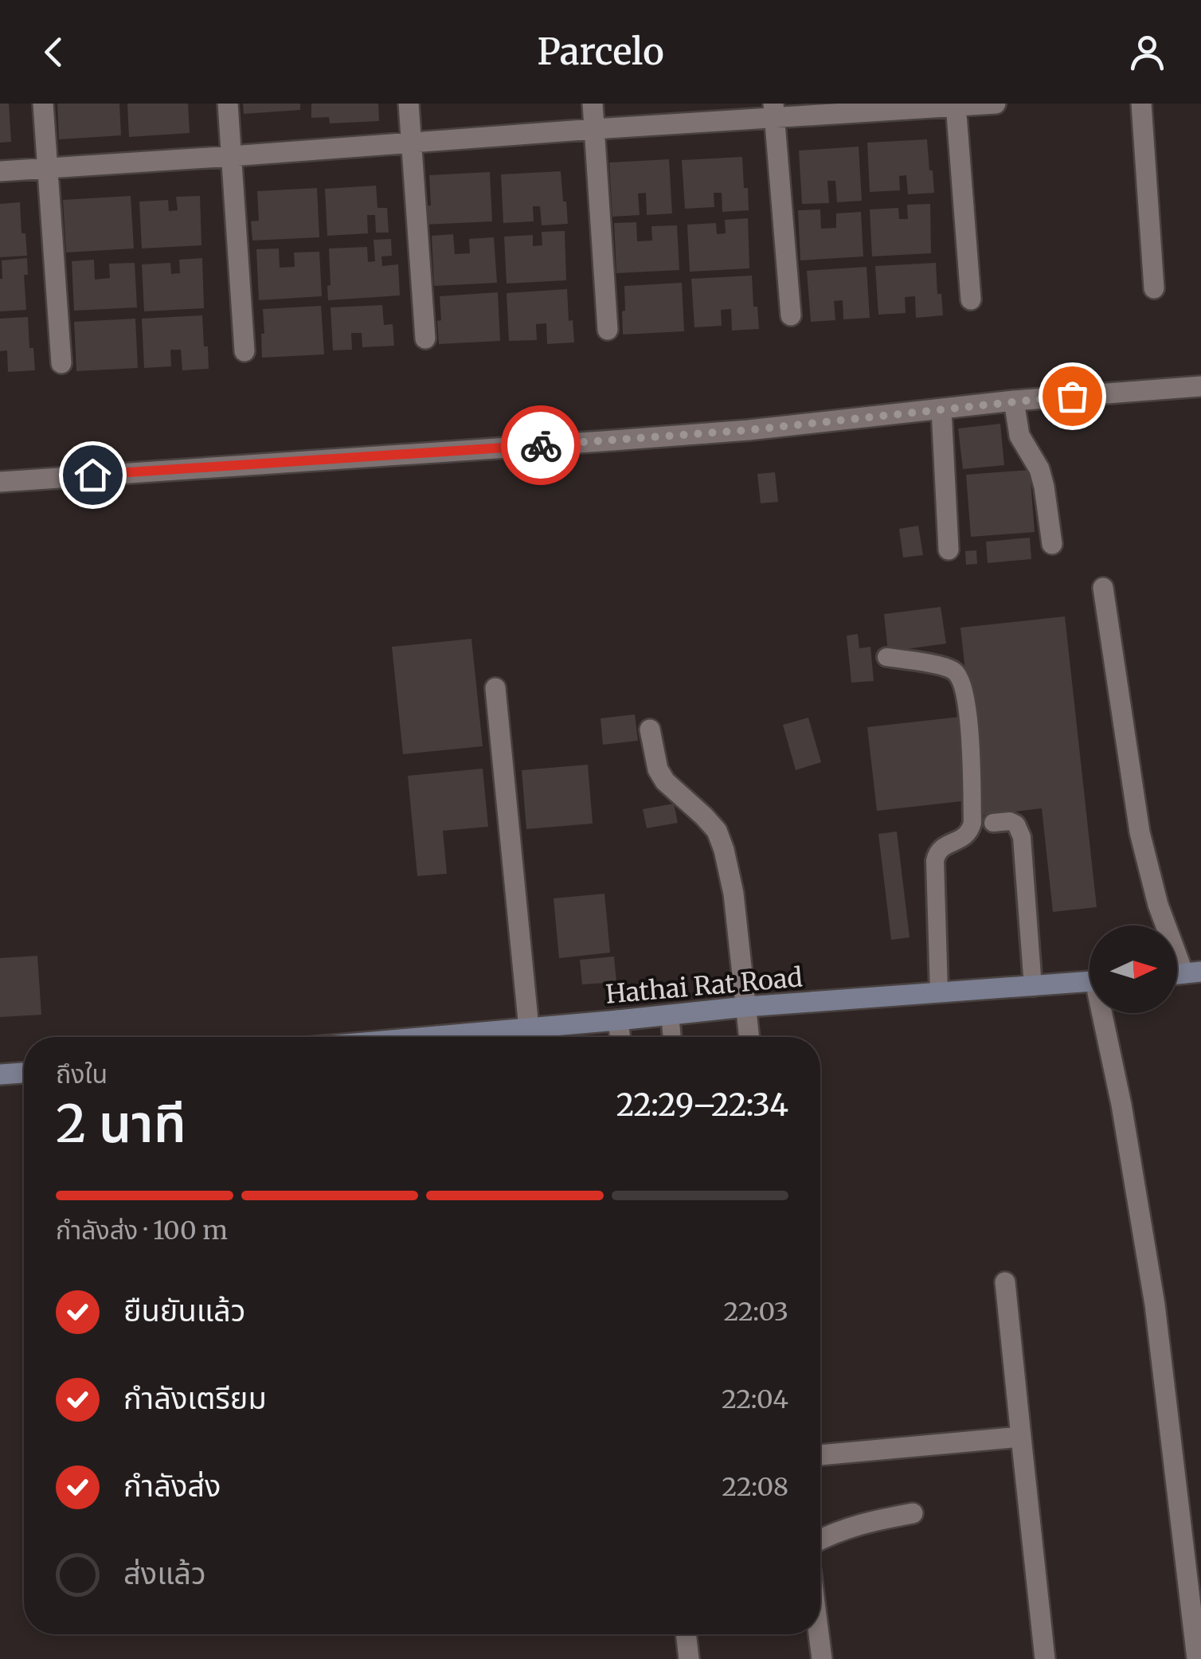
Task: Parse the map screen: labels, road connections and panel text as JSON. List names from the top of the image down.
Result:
{
  "streets": {
    "main road": ["Hathai Rat Road"]
  },
  "north": "right",
  "page": {
    "header": "Parcelo",
    "heading": ["2 นาที", "ถึงใน", "22:29–22:34"],
    "bar": "กำลังส่ง · 100 m",
    "list": [
      ["ยืนยันแล้ว", "22:03"],
      ["กำลังเตรียม", "22:04"],
      ["กำลังส่ง", "22:08"],
      "ส่งแล้ว"
    ]
  }
}
